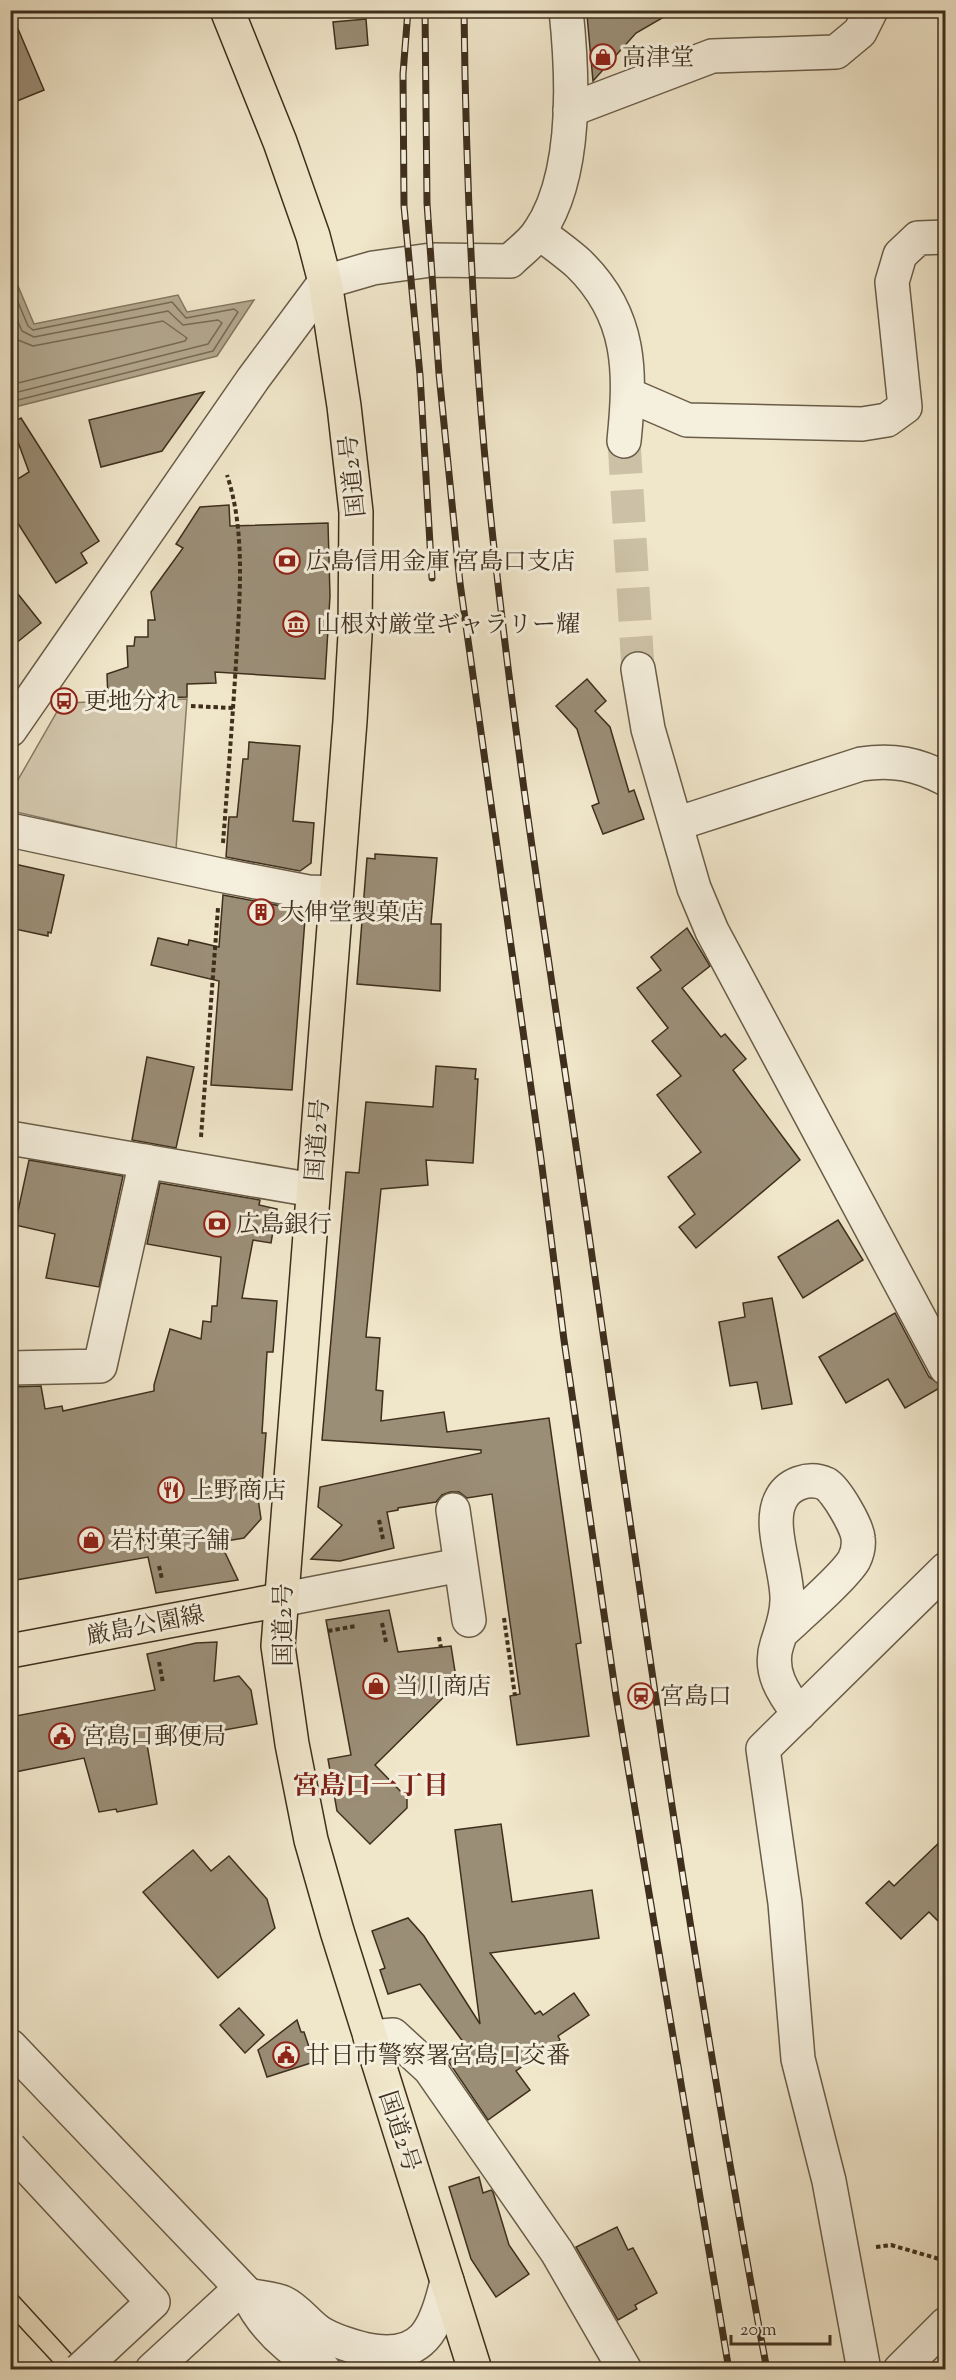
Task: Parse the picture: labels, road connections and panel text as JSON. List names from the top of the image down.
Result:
{
  "streets": {
    "main road": ["国道2号", "厳島公園線"]
  },
  "crossings": [
    ["国道2号", "厳島公園線"]
  ],
  "districts": ["宮島口一丁目"],
  "places": {
    "shop": ["高津堂", "岩村菓子舗", "当川商店"],
    "bank": ["広島信用金庫 宮島口支店", "広島銀行"],
    "museum": ["山根対厳堂ギャラリー耀"],
    "bus stop": ["更地分れ"],
    "building": ["大伸堂製菓店"],
    "restaurant": ["上野商店"],
    "station": ["宮島口"],
    "public building": ["宮島口郵便局", "廿日市警察署宮島口交番"]
  },
  "scale_bar": "20 m"
}
